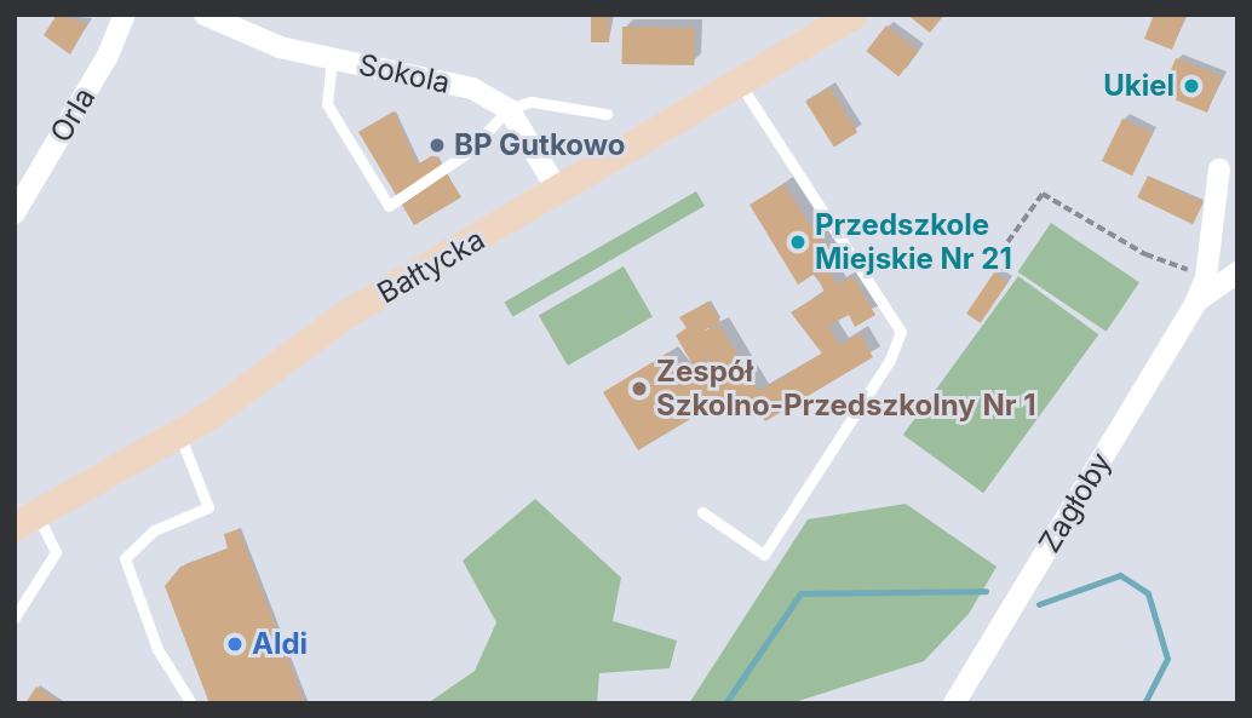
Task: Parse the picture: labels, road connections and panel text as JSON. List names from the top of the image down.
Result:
{
  "streets": {
    "main road": ["Bałtycka"],
    "street": ["Sokola", "Orla", "Zagłoby"]
  },
  "crossings": [
    ["Sokola", "Bałtycka"]
  ],
  "places": [
    "Ukiel",
    "BP Gutkowo",
    "Przedszkole Miejskie Nr 21",
    "Zespół Szkolno-Przedszkolny Nr 1",
    "Aldi"
  ]
}
